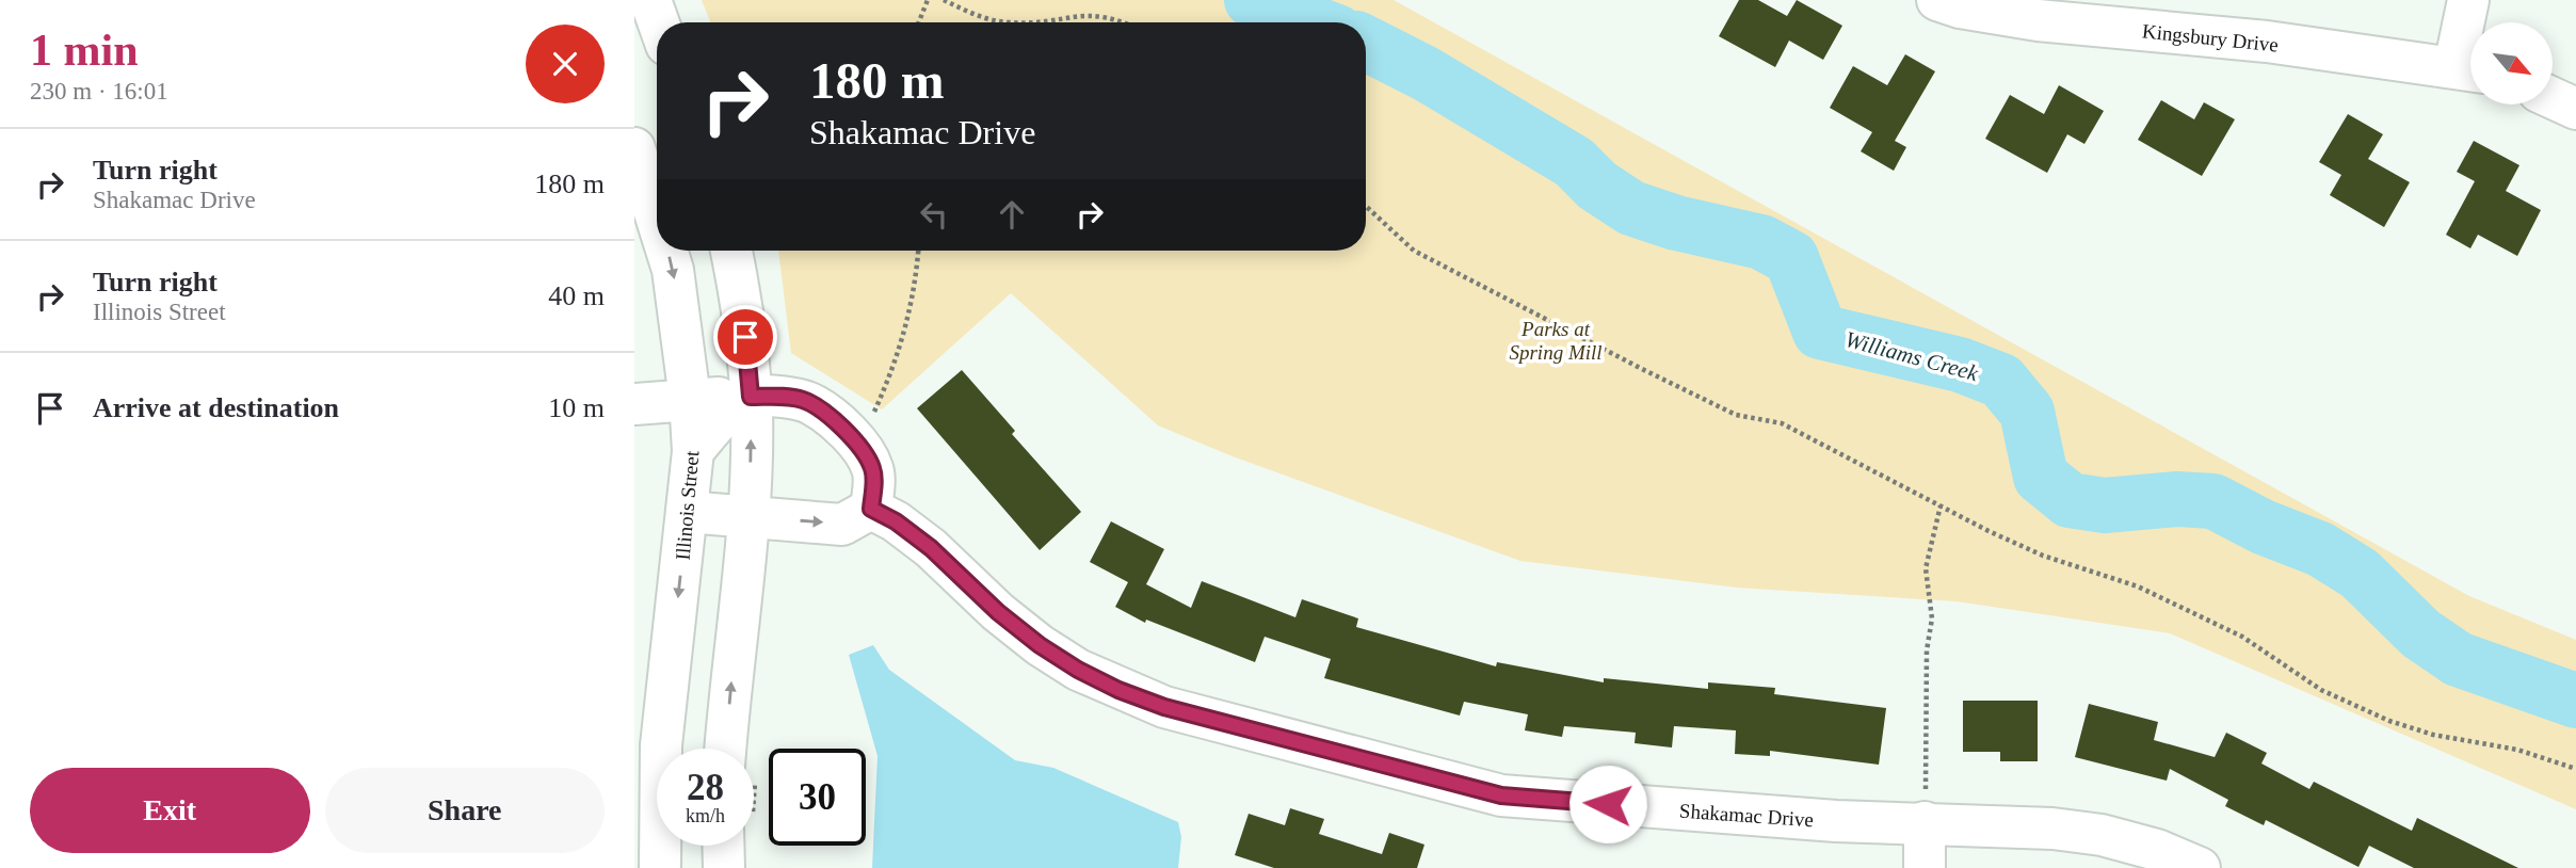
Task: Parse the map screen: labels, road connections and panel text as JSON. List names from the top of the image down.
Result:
{
  "streets": {
    "street": ["Kingsbury Drive", "Illinois Street", "Shakamac Drive"]
  },
  "water": ["Williams Creek"],
  "parks": ["Parks at Spring Mill"],
  "north": "bottom right",
  "page": {
    "heading": ["1 min", "230 m · 16:01"],
    "turn": ["180 m", "Shakamac Drive"],
    "list": [
      {
        "name": "Turn right",
        "note": "Shakamac Drive",
        "value": "180 m"
      },
      {
        "name": "Turn right",
        "note": "Illinois Street",
        "value": "40 m"
      },
      {
        "name": "Arrive at destination",
        "value": "10 m"
      }
    ],
    "speed": "28 km/h",
    "limit": "30",
    "buttons": ["Exit", "Share"]
  }
}
